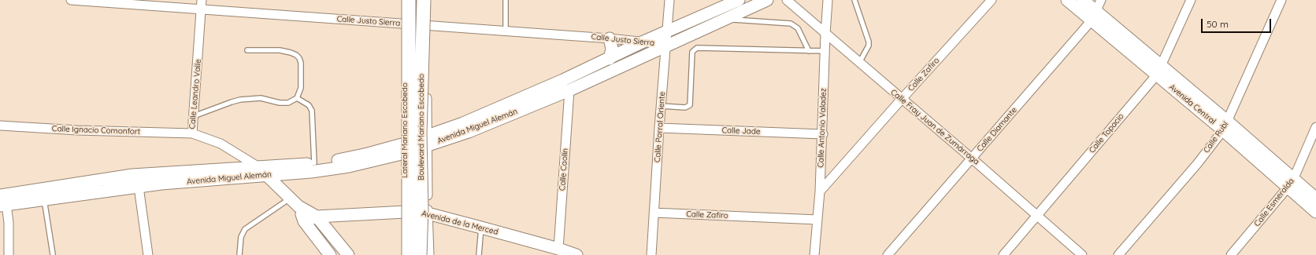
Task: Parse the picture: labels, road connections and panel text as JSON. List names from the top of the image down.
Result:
{
  "streets": {
    "main road": [
      "Calle Leandro Valle",
      "Avenida Central",
      "Avenida Miguel Alemán",
      "Boulevard Mariano Escobedo",
      "Avenida de la Merced"
    ],
    "street": [
      "Calle Justo Sierra",
      "Calle Zafiro",
      "Calle Parral Oriente",
      "Calle Fray Juan de Zumárraga",
      "Calle Antonio Valadez",
      "Calle Diamante",
      "Calle Ignacio Comonfort",
      "Lateral Mariano Escobedo",
      "Calle Jade",
      "Calle Topacio",
      "Calle Rubí",
      "Calle Caolín",
      "Calle Esmeralda"
    ]
  },
  "crossings": [
    ["Calle Justo Sierra", "Calle Leandro Valle"],
    ["Calle Justo Sierra", "Avenida Miguel Alemán"],
    ["Calle Justo Sierra", "Lateral Mariano Escobedo"],
    ["Calle Zafiro", "Calle Parral Oriente"],
    ["Calle Zafiro", "Calle Fray Juan de Zumárraga"],
    ["Calle Zafiro", "Calle Antonio Valadez"],
    ["Calle Leandro Valle", "Avenida Miguel Alemán"],
    ["Calle Leandro Valle", "Calle Ignacio Comonfort"],
    ["Calle Leandro Valle", "Avenida de la Merced"],
    ["Avenida Central", "Calle Diamante"],
    ["Avenida Central", "Calle Topacio"],
    ["Avenida Central", "Calle Rubí"],
    ["Avenida Central", "Calle Esmeralda"],
    ["Avenida Miguel Alemán", "Calle Parral Oriente"],
    ["Avenida Miguel Alemán", "Lateral Mariano Escobedo"],
    ["Avenida Miguel Alemán", "Calle Caolín"],
    ["Boulevard Mariano Escobedo", "Lateral Mariano Escobedo"],
    ["Calle Parral Oriente", "Calle Jade"],
    ["Calle Fray Juan de Zumárraga", "Calle Antonio Valadez"],
    ["Calle Fray Juan de Zumárraga", "Calle Diamante"],
    ["Calle Fray Juan de Zumárraga", "Calle Topacio"],
    ["Calle Antonio Valadez", "Calle Jade"],
    ["Lateral Mariano Escobedo", "Avenida de la Merced"],
    ["Calle Caolín", "Avenida de la Merced"]
  ],
  "scale_bar": "50 m"
}
